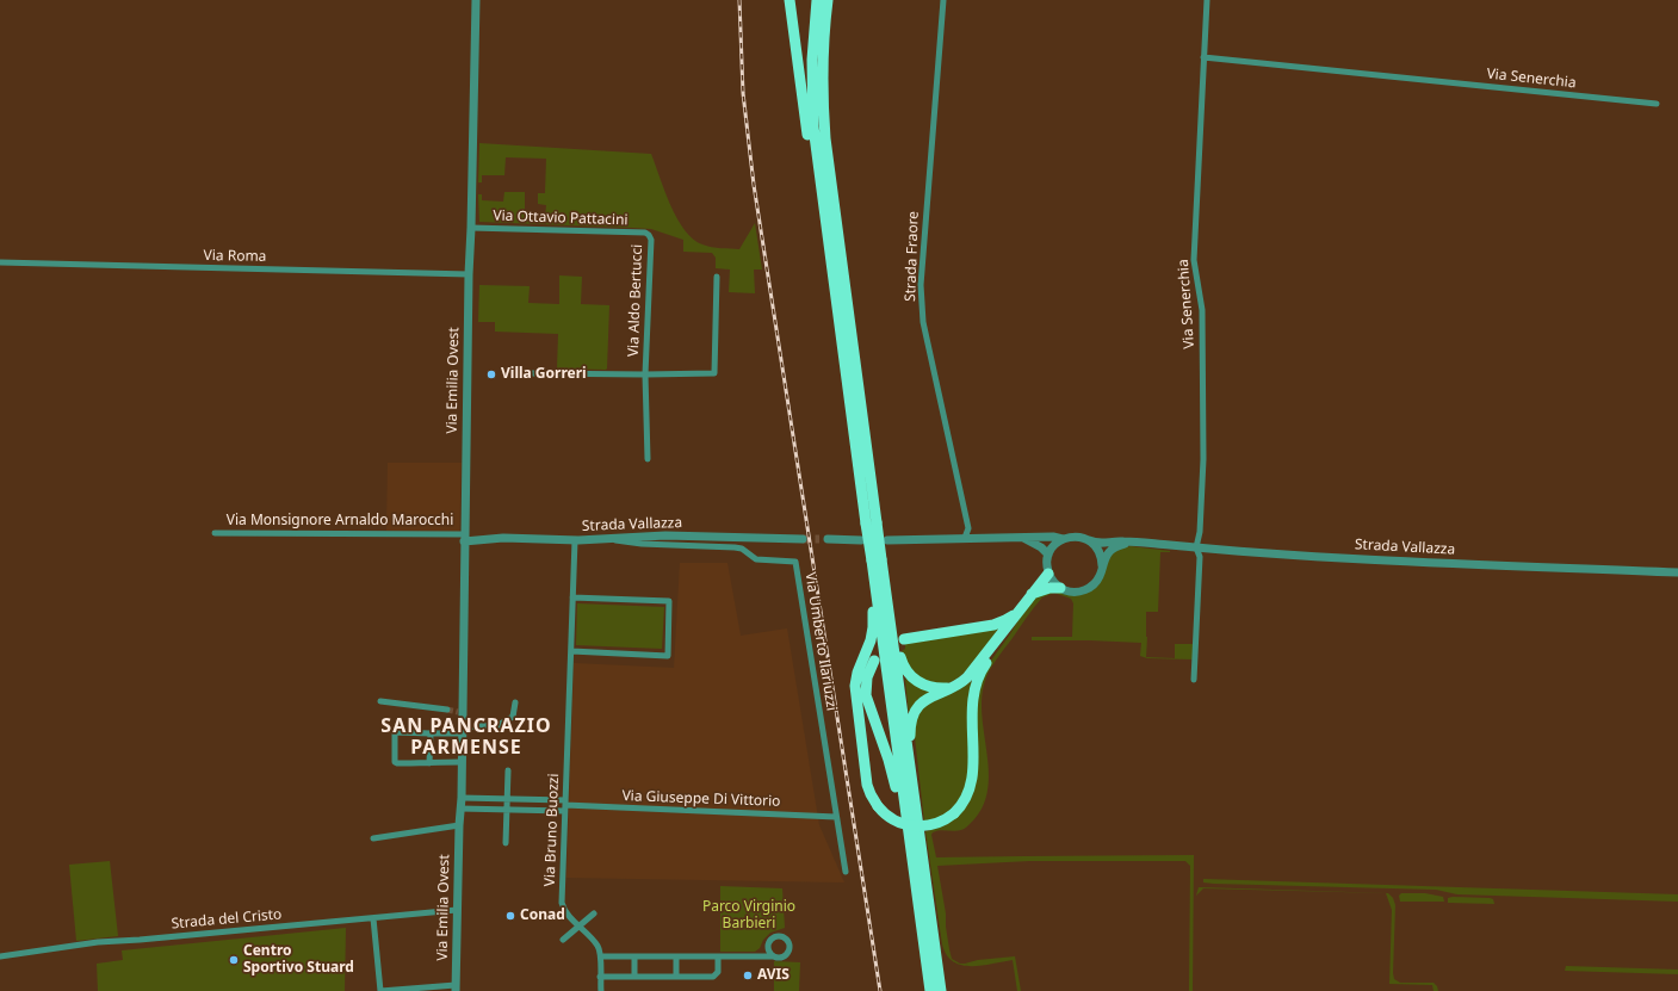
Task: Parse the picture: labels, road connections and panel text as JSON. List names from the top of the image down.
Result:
{
  "streets": {
    "street": [
      "Via Senerchia",
      "Via Ottavio Pattacini",
      "Via Roma",
      "Strada Fraore",
      "Via Aldo Bertucci",
      "Via Emilia Ovest",
      "Via Monsignore Arnaldo Marocchi",
      "Strada Vallazza",
      "Via Umberto Ilariuzzi",
      "Via Giuseppe Di Vittorio",
      "Via Bruno Buozzi",
      "Strada del Cristo"
    ]
  },
  "crossings": [
    ["Via Senerchia", "Strada Vallazza"],
    ["Via Ottavio Pattacini", "Via Aldo Bertucci"],
    ["Via Ottavio Pattacini", "Via Emilia Ovest"],
    ["Via Roma", "Via Emilia Ovest"],
    ["Strada Fraore", "Strada Vallazza"],
    ["Via Emilia Ovest", "Via Monsignore Arnaldo Marocchi"],
    ["Via Emilia Ovest", "Strada Vallazza"],
    ["Via Emilia Ovest", "Strada del Cristo"],
    ["Via Monsignore Arnaldo Marocchi", "Strada Vallazza"],
    ["Strada Vallazza", "Via Umberto Ilariuzzi"],
    ["Strada Vallazza", "Via Bruno Buozzi"],
    ["Via Umberto Ilariuzzi", "Via Giuseppe Di Vittorio"],
    ["Via Giuseppe Di Vittorio", "Via Bruno Buozzi"]
  ],
  "districts": ["SAN PANCRAZIO PARMENSE"],
  "parks": ["Parco Virginio Barbieri"],
  "places": [
    "Villa Gorreri",
    "Conad",
    "Centro Sportivo Stuard",
    "AVIS"
  ]
}
